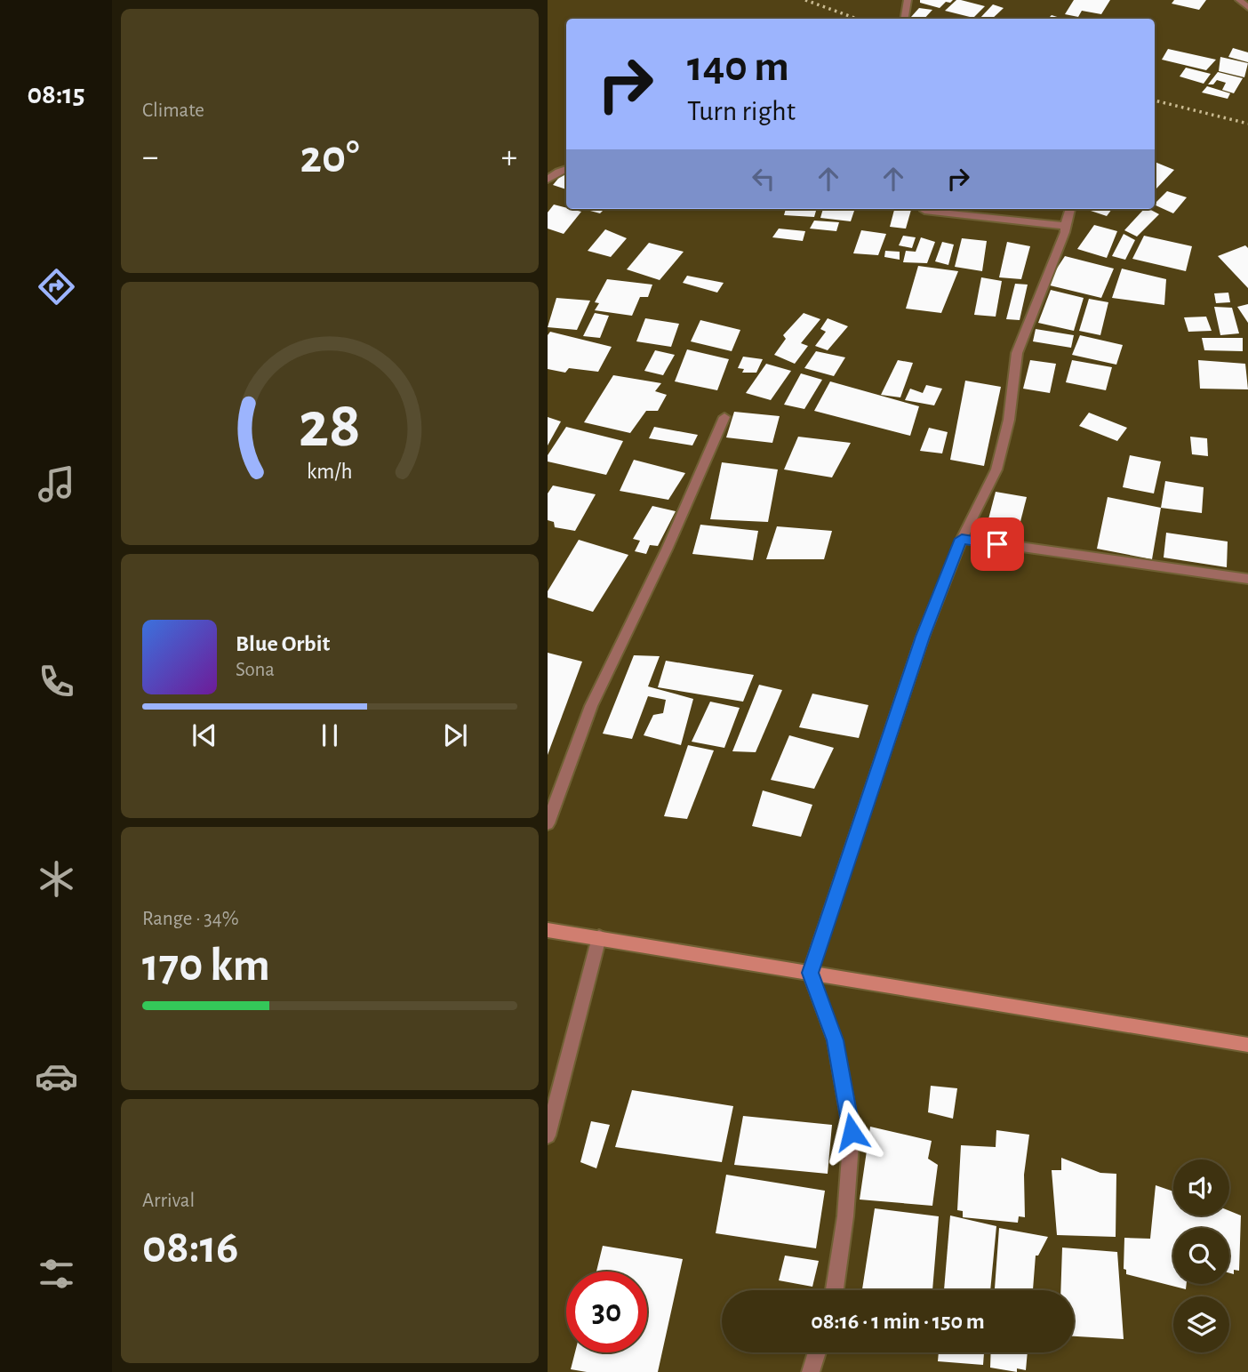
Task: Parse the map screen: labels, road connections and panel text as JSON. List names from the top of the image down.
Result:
{
  "page": {
    "tabs": "08:15",
    "tile": [
      "Climate",
      ["Range · 34%", "170 km"],
      ["Arrival", "08:16"]
    ],
    "turn": ["140 m", "Turn right"],
    "heat": ["−", "20°", "+"],
    "song": ["Blue Orbit", "Sona"],
    "limit": "30",
    "trip": "08:16 · 1 min · 150 m",
    "gauge": ["28", "km/h"]
  }
}
